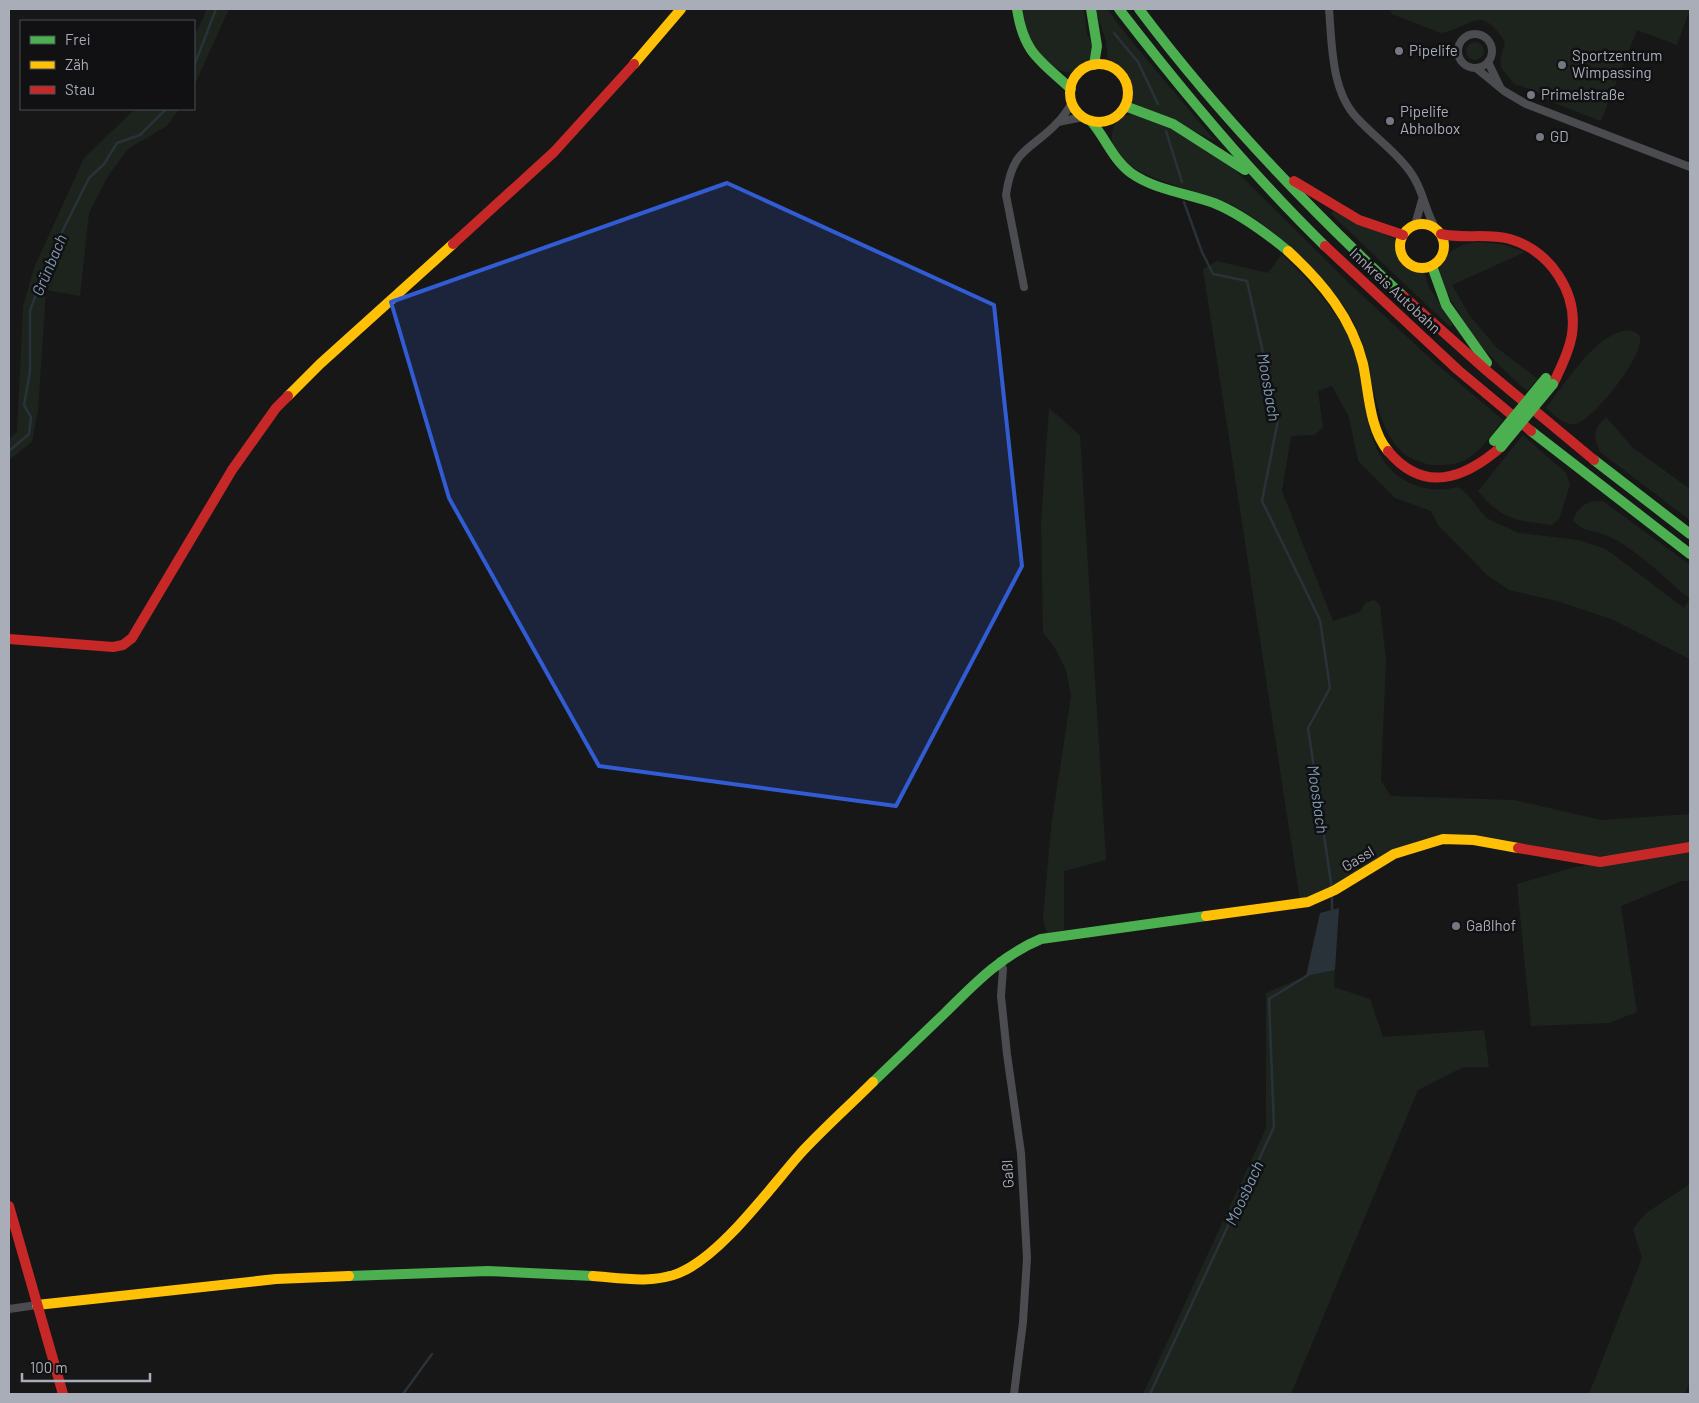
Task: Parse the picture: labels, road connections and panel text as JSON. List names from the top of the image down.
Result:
{
  "streets": {
    "main road": ["Innkreis Autobahn", "Gassl"],
    "street": ["Gaßl"]
  },
  "crossings": [
    ["Gassl", "Gaßl"]
  ],
  "water": ["Grünbach", "Moosbach"],
  "places": [
    "Pipelife",
    "Sportzentrum Wimpassing",
    "Primelstraße",
    "Pipelife Abholbox",
    "GD",
    "Gaßlhof"
  ],
  "legend": ["Frei", "Zäh", "Stau"],
  "scale_bar": "100 m"
}
